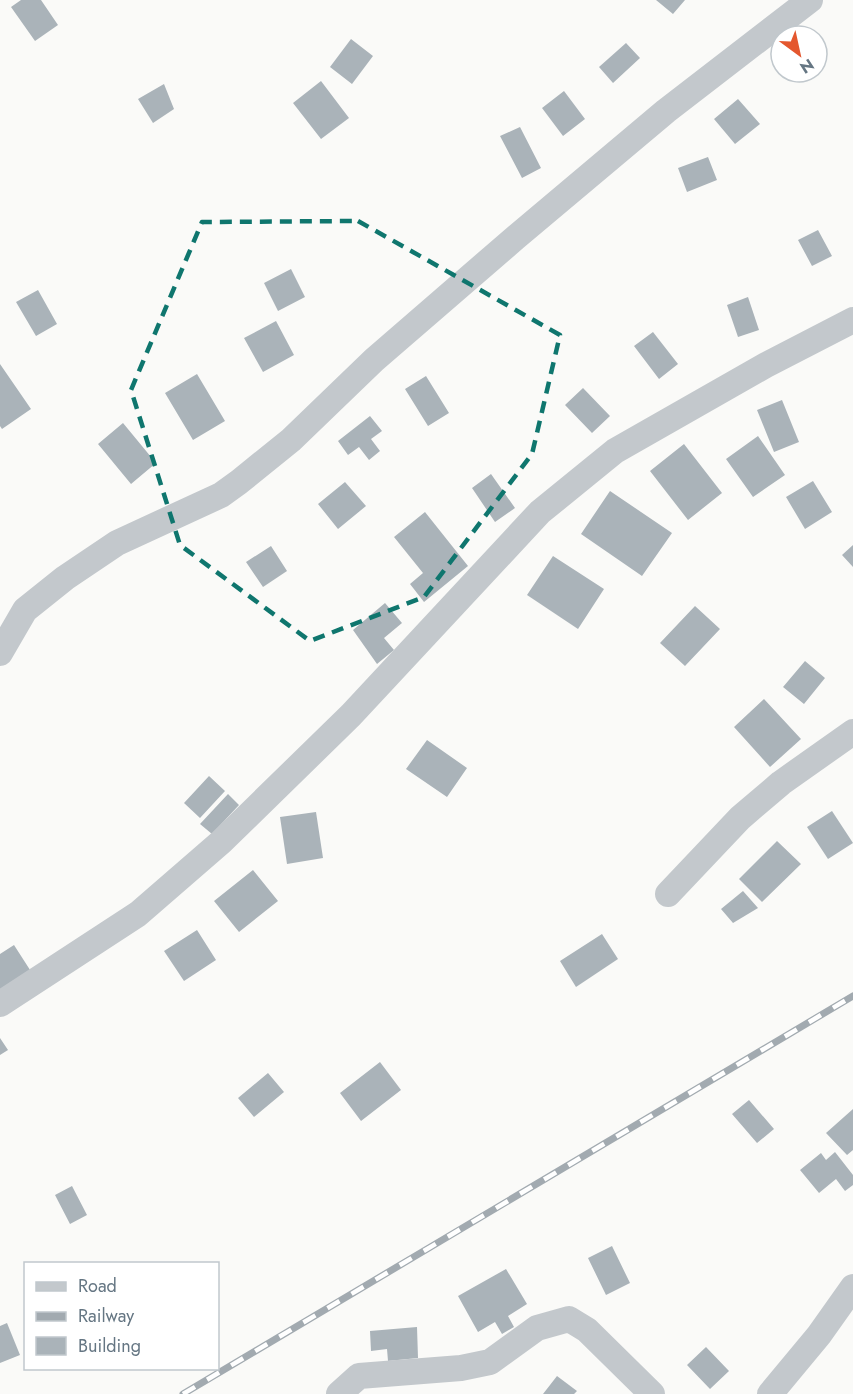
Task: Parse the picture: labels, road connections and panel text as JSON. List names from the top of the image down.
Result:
{
  "legend": ["Road", "Railway", "Building"],
  "north": "bottom right"
}
